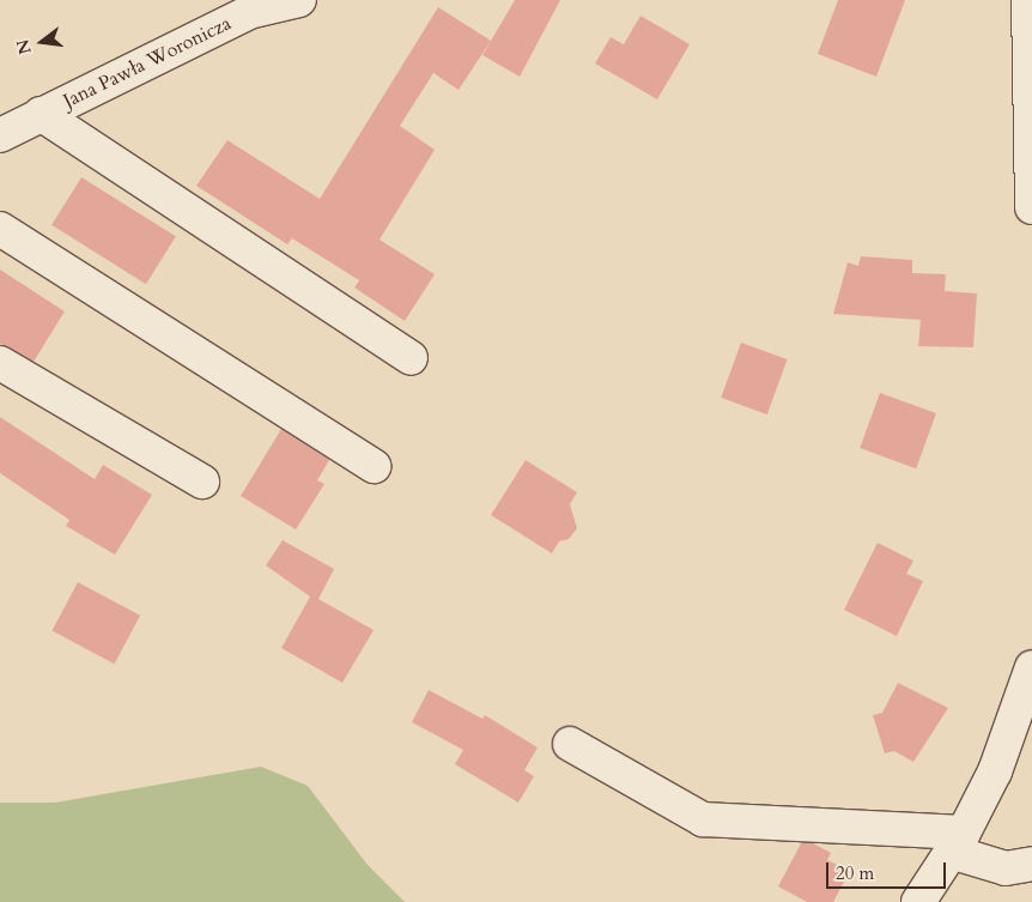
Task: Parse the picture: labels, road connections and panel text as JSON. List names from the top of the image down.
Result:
{
  "streets": {
    "street": ["Jana Pawła Woronicza"]
  },
  "scale_bar": "20 m",
  "north": "left"
}
